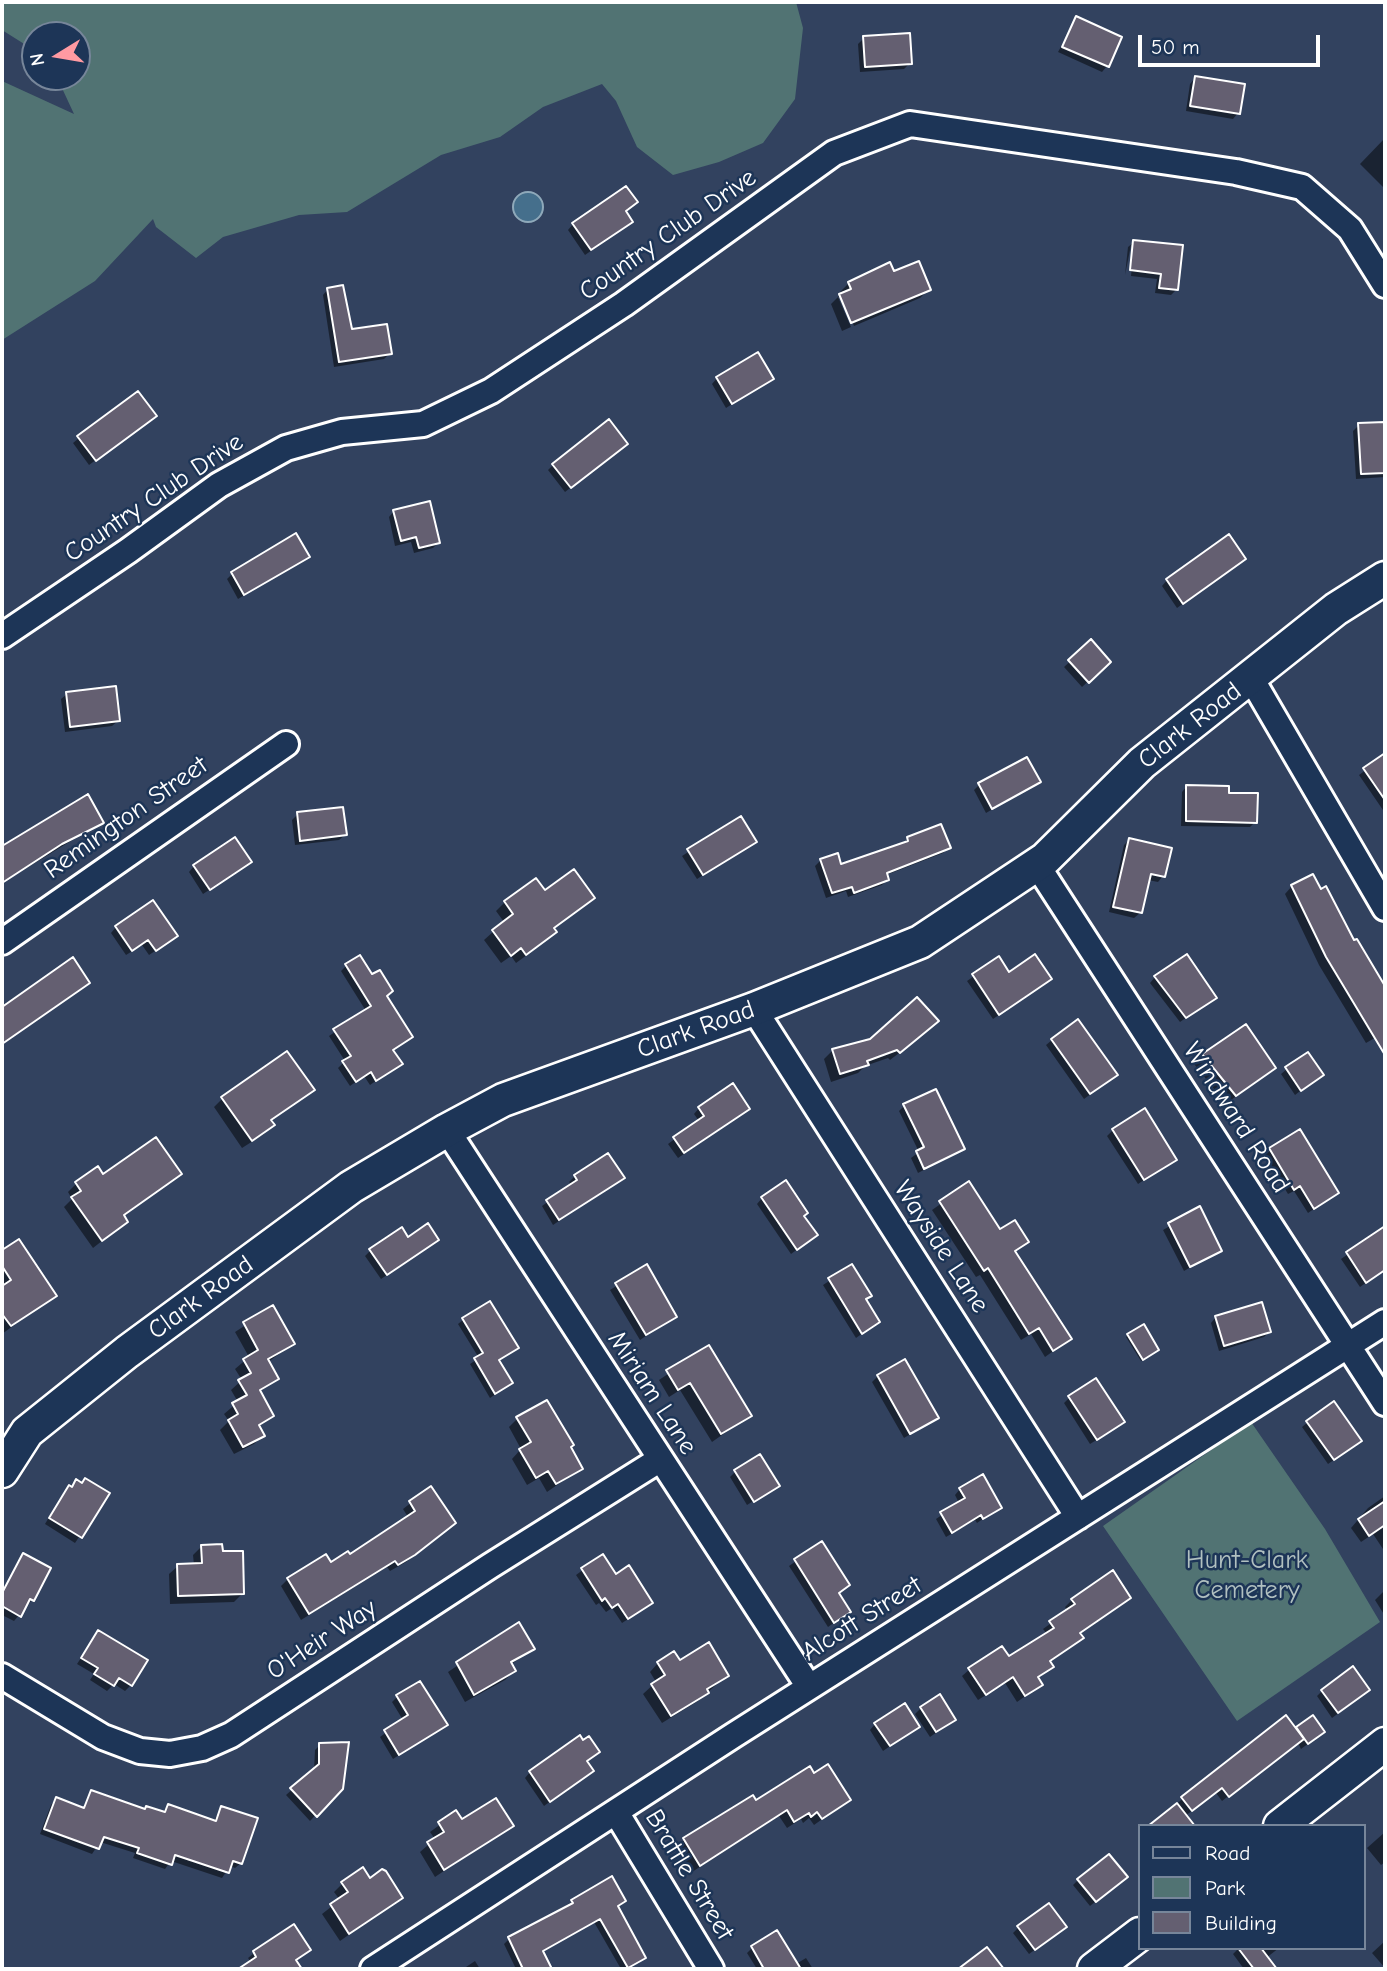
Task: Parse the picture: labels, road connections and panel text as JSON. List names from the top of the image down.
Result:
{
  "streets": {
    "street": [
      "Country Club Drive",
      "Clark Road",
      "Remington Street",
      "Windward Road",
      "Wayside Lane",
      "Miriam Lane",
      "Alcott Street",
      "O'Heir Way",
      "Brattle Street"
    ]
  },
  "crossings": [
    ["Clark Road", "Windward Road"],
    ["Clark Road", "Wayside Lane"],
    ["Clark Road", "Miriam Lane"],
    ["Windward Road", "Alcott Street"],
    ["Wayside Lane", "Alcott Street"],
    ["Miriam Lane", "Alcott Street"],
    ["Miriam Lane", "O'Heir Way"],
    ["Alcott Street", "Brattle Street"]
  ],
  "parks": ["Hunt-Clark Cemetery"],
  "legend": ["Road", "Park", "Building"],
  "scale_bar": "50 m",
  "north": "left"
}
